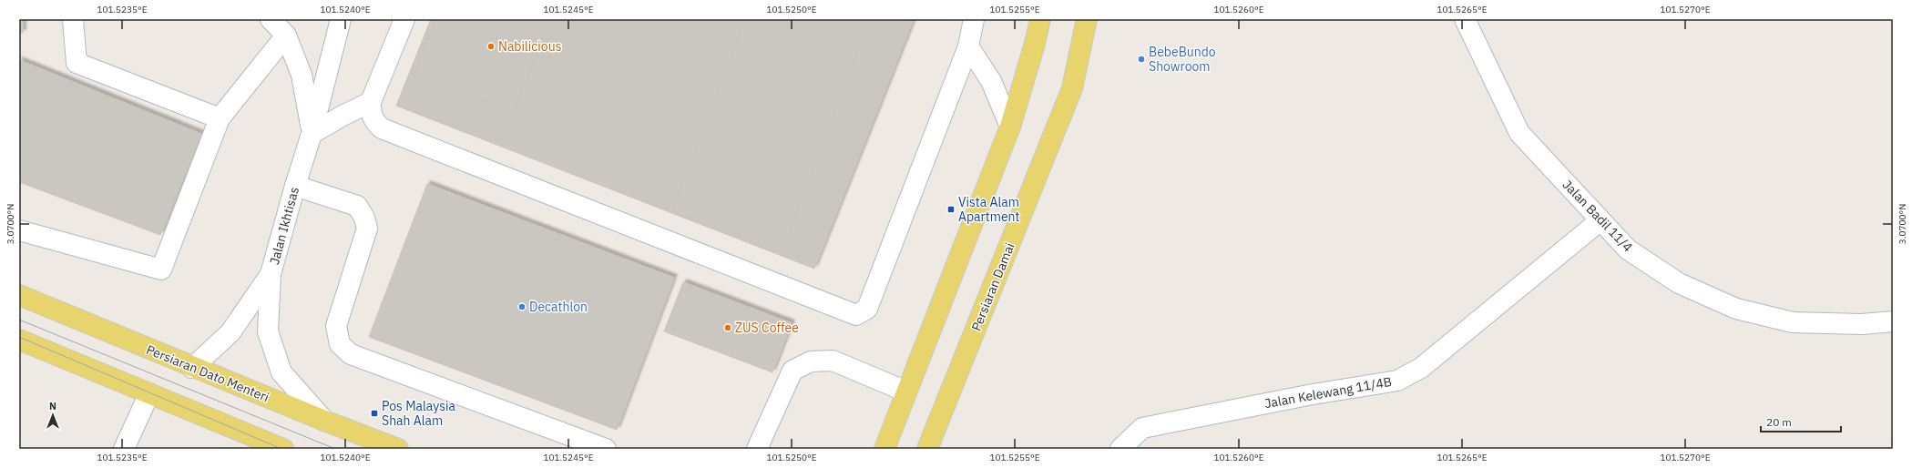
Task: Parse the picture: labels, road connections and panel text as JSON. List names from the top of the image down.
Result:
{
  "streets": {
    "main road": ["Persiaran Damai", "Persiaran Dato Menteri"],
    "street": ["Jalan Badil 11/4", "Jalan Ikhtisas", "Jalan Kelewang 11/4B"]
  },
  "crossings": [
    ["Jalan Badil 11/4", "Jalan Kelewang 11/4B"],
    ["Jalan Ikhtisas", "Persiaran Dato Menteri"]
  ],
  "places": {
    "other": [
      "Nabilicious",
      "BebeBundo Showroom",
      "Decathlon",
      "ZUS Coffee"
    ],
    "transit": ["Vista Alam Apartment", "Pos Malaysia Shah Alam"]
  },
  "scale_bar": "20 m",
  "north": "top",
  "coordinates": [
    "101.5235°E",
    "101.5240°E",
    "101.5245°E",
    "101.5250°E",
    "101.5255°E",
    "101.5260°E",
    "101.5265°E",
    "101.5270°E",
    "3.0700°N"
  ]
}
